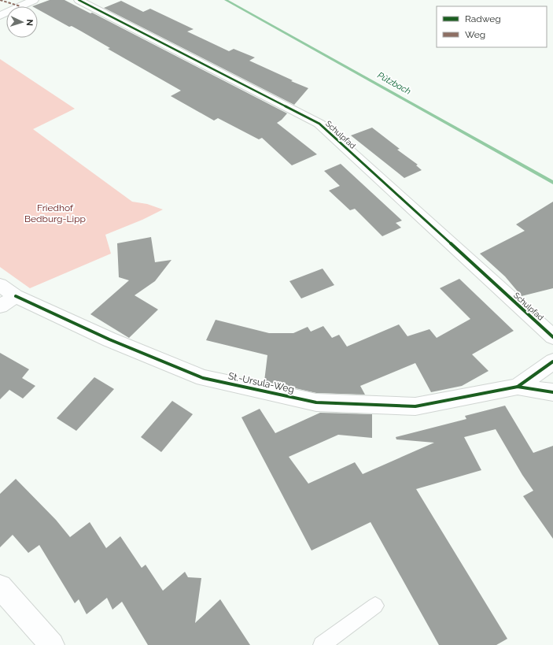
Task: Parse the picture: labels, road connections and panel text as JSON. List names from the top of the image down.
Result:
{
  "streets": {
    "street": ["Schulpfad", "St.-Ursula-Weg"]
  },
  "water": ["Pützbach"],
  "parks": ["Friedhof Bedburg-Lipp"],
  "legend": ["Radweg", "Weg"],
  "north": "right"
}
